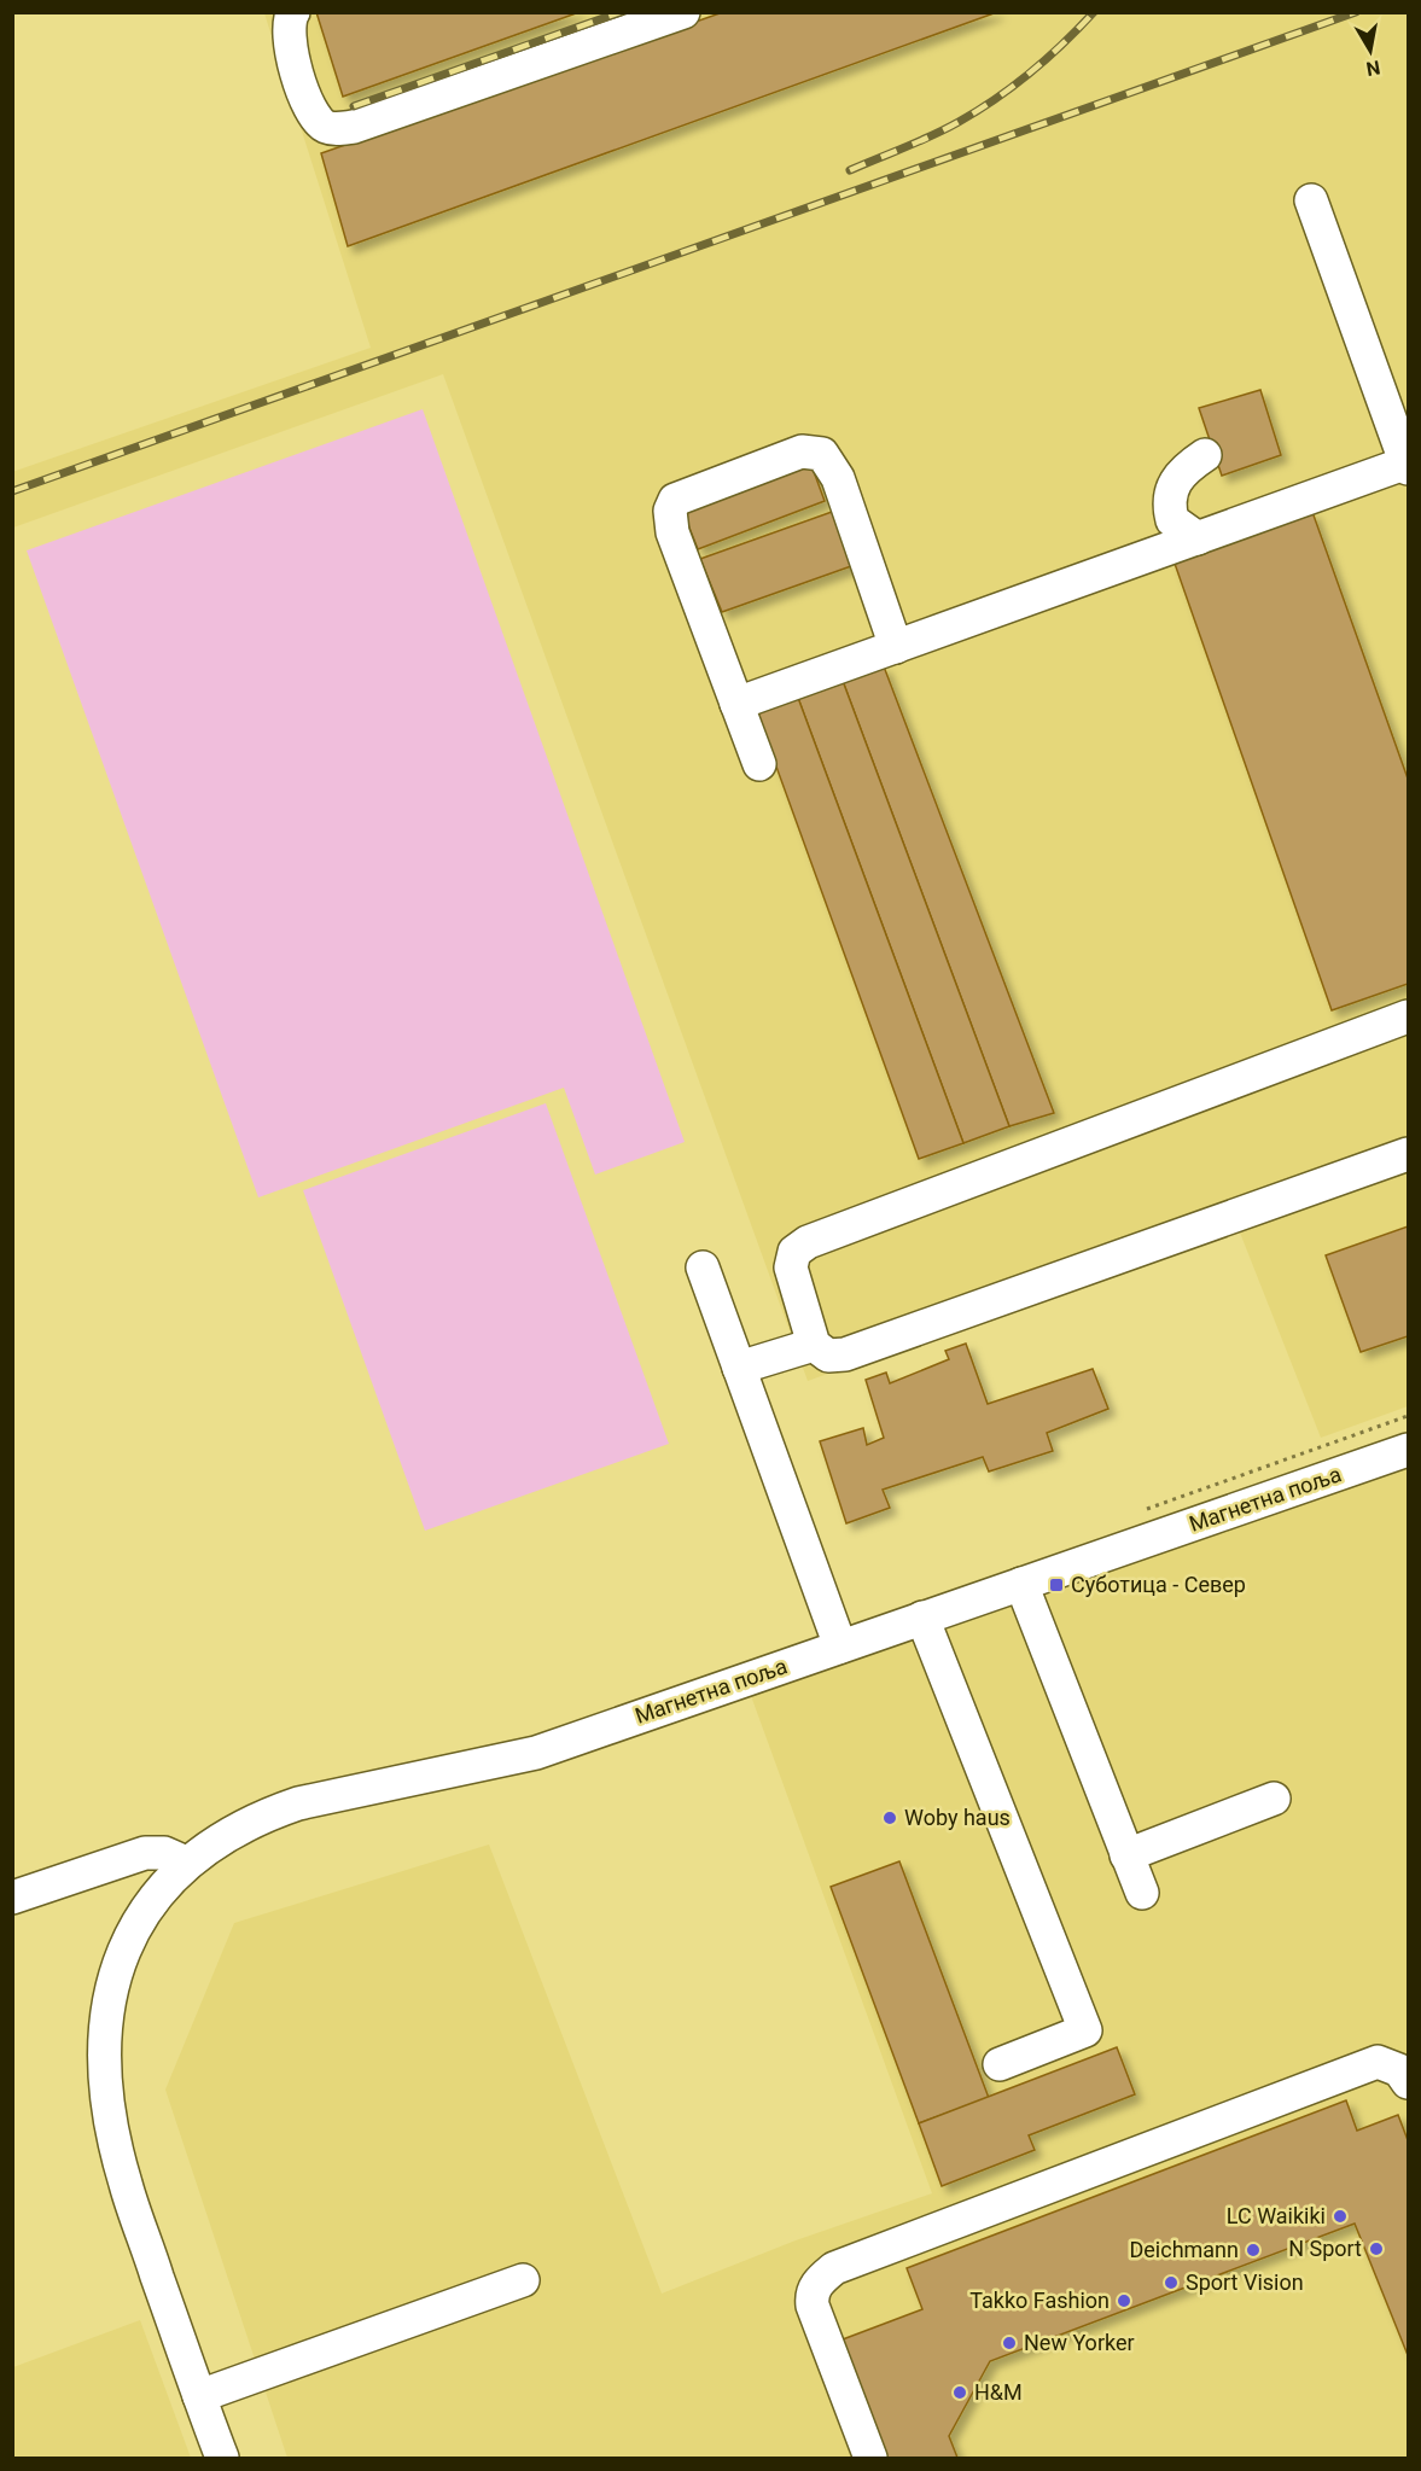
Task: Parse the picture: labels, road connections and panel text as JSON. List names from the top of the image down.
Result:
{
  "streets": {
    "street": ["Магнетна поља"]
  },
  "places": {
    "transit": ["Суботица - Север"],
    "other": [
      "Woby haus",
      "LC Waikiki",
      "N Sport",
      "Deichmann",
      "Sport Vision",
      "Takko Fashion",
      "New Yorker",
      "H&M"
    ]
  },
  "north": "bottom"
}
